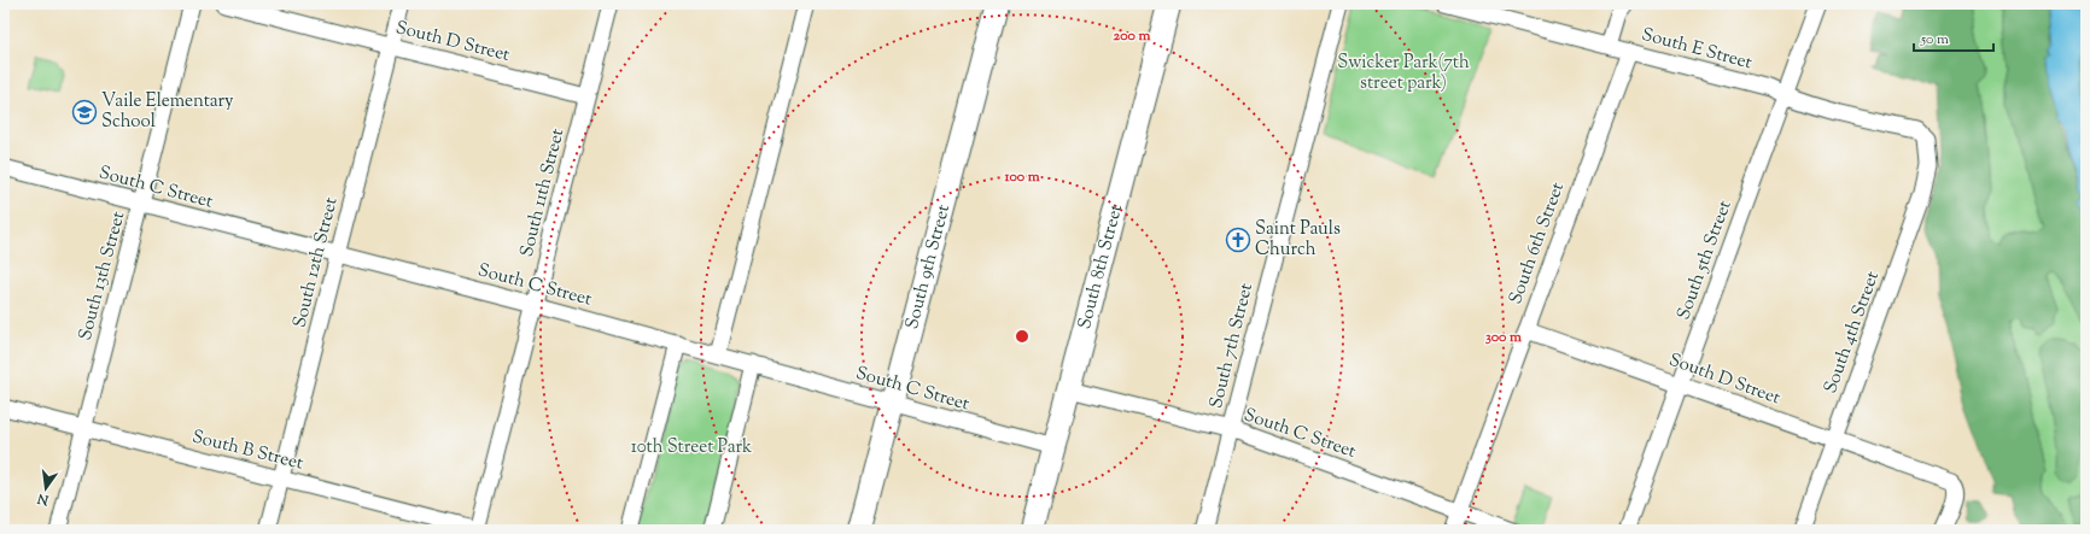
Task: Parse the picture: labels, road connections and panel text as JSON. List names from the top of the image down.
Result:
{
  "streets": {
    "highway": ["South 9th Street", "South 8th Street"],
    "street": [
      "South D Street",
      "South E Street",
      "South C Street",
      "South 11th Street",
      "South 6th Street",
      "South 5th Street",
      "South 12th Street",
      "South 13th Street",
      "South 4th Street",
      "South 7th Street",
      "South B Street"
    ]
  },
  "crossings": [
    ["South D Street", "South 11th Street"],
    ["South D Street", "South 6th Street"],
    ["South D Street", "South 5th Street"],
    ["South D Street", "South 12th Street"],
    ["South D Street", "South 4th Street"],
    ["South E Street", "South 6th Street"],
    ["South E Street", "South 5th Street"],
    ["South E Street", "South 4th Street"],
    ["South C Street", "South 11th Street"],
    ["South C Street", "South 6th Street"],
    ["South C Street", "South 12th Street"],
    ["South C Street", "South 9th Street"],
    ["South C Street", "South 8th Street"],
    ["South C Street", "South 13th Street"],
    ["South C Street", "South 7th Street"],
    ["South 11th Street", "South B Street"],
    ["South 12th Street", "South B Street"],
    ["South 13th Street", "South B Street"]
  ],
  "parks": ["Swicker Park(7th street park)", "10th Street Park"],
  "places": {
    "school or university": ["Vaile Elementary School"],
    "church": ["Saint Pauls Church"]
  },
  "scale_bar": "50 m",
  "north": "bottom",
  "rings": ["200 m", "100 m", "300 m"]
}
